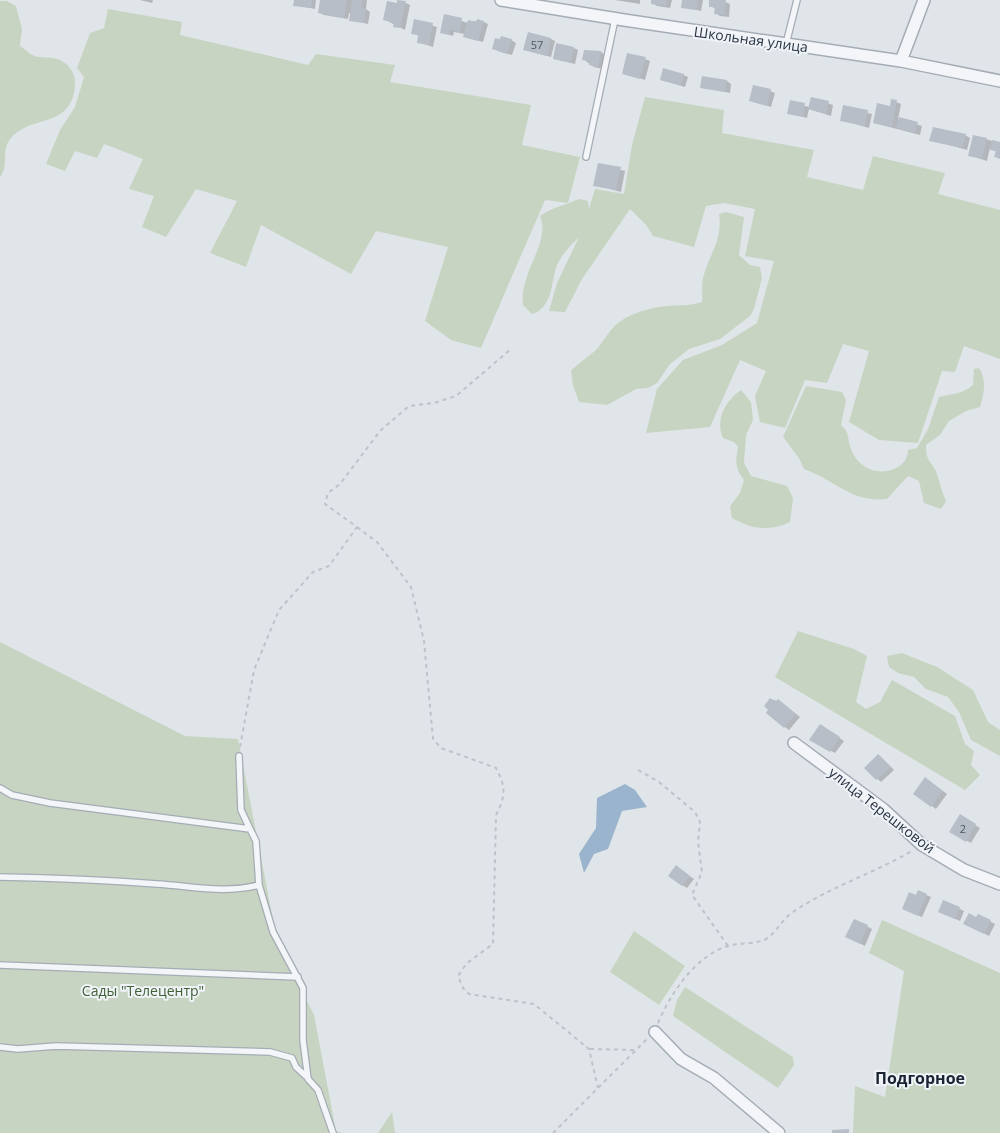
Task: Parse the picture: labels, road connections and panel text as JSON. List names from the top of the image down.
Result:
{
  "streets": {
    "street": ["Школьная улица", "улица Терешковой"]
  },
  "districts": ["Подгорное"],
  "parks": ["Сады \"Телецентр\""],
  "house_numbers": ["57", "2"]
}
